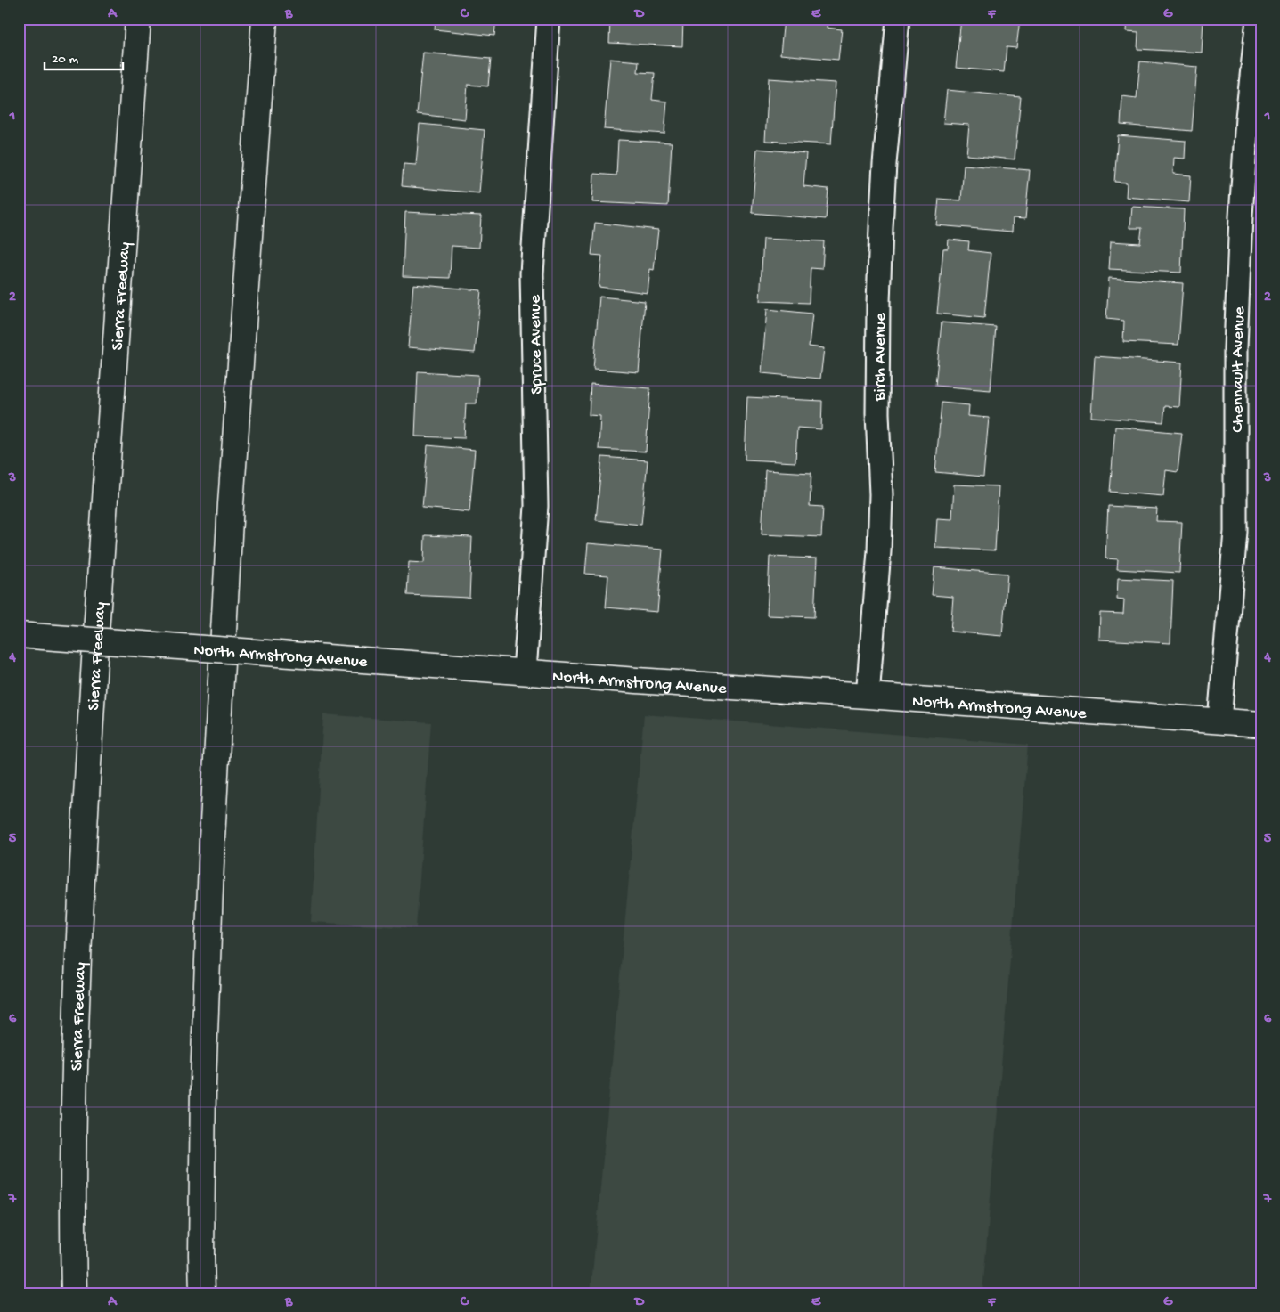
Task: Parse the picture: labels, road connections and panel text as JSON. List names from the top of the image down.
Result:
{
  "streets": {
    "main road": ["Sierra Freeway", "North Armstrong Avenue"],
    "street": ["Spruce Avenue", "Birch Avenue", "Chennault Avenue"]
  },
  "crossings": [
    ["Spruce Avenue", "North Armstrong Avenue"],
    ["Birch Avenue", "North Armstrong Avenue"],
    ["Chennault Avenue", "North Armstrong Avenue"]
  ],
  "scale_bar": "20 m",
  "grid": {
    "columns": [
      "A",
      "B",
      "C",
      "D",
      "E",
      "F",
      "G"
    ],
    "rows": [
      "1",
      "2",
      "3",
      "4",
      "5",
      "6",
      "7"
    ]
  }
}
